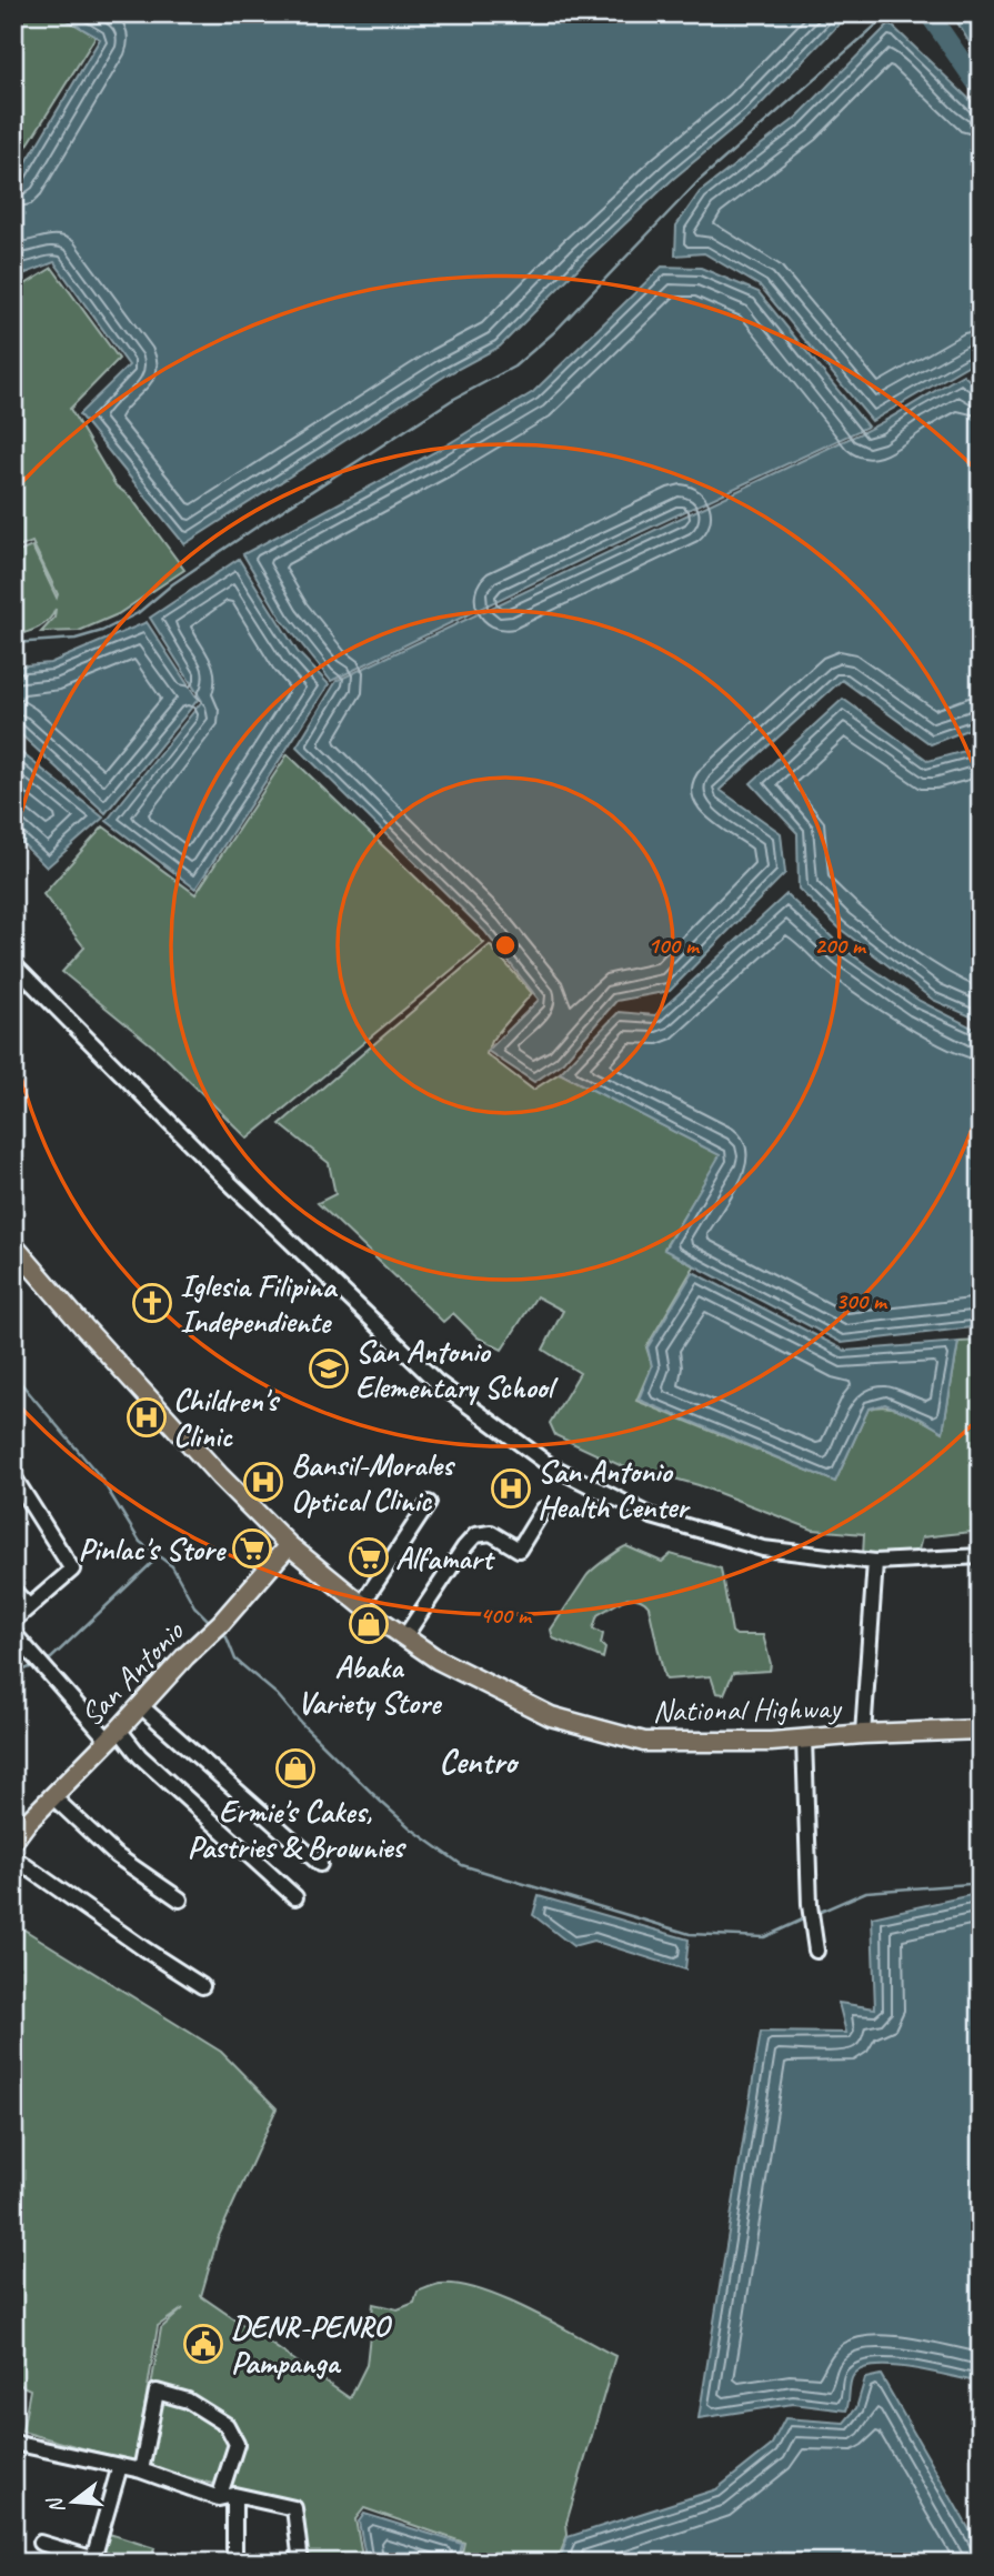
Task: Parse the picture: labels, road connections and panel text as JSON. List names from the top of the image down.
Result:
{
  "streets": {
    "main road": ["San Antonio", "National Highway"]
  },
  "crossings": [
    ["San Antonio", "National Highway"]
  ],
  "districts": ["Centro"],
  "places": {
    "church": ["Iglesia Filipina Independiente"],
    "school or university": ["San Antonio Elementary School"],
    "hospital": ["Children's Clinic", "Bansil-Morales Optical Clinic", "San Antonio Health Center"],
    "supermarket": ["Pinlac's Store", "Alfamart"],
    "shop": ["Abaka Variety Store", "Ermie's Cakes, Pastries & Brownies"],
    "public building": ["DENR-PENRO Pampanga"]
  },
  "north": "left",
  "rings": [
    "100 m",
    "200 m",
    "300 m",
    "400 m"
  ]
}
